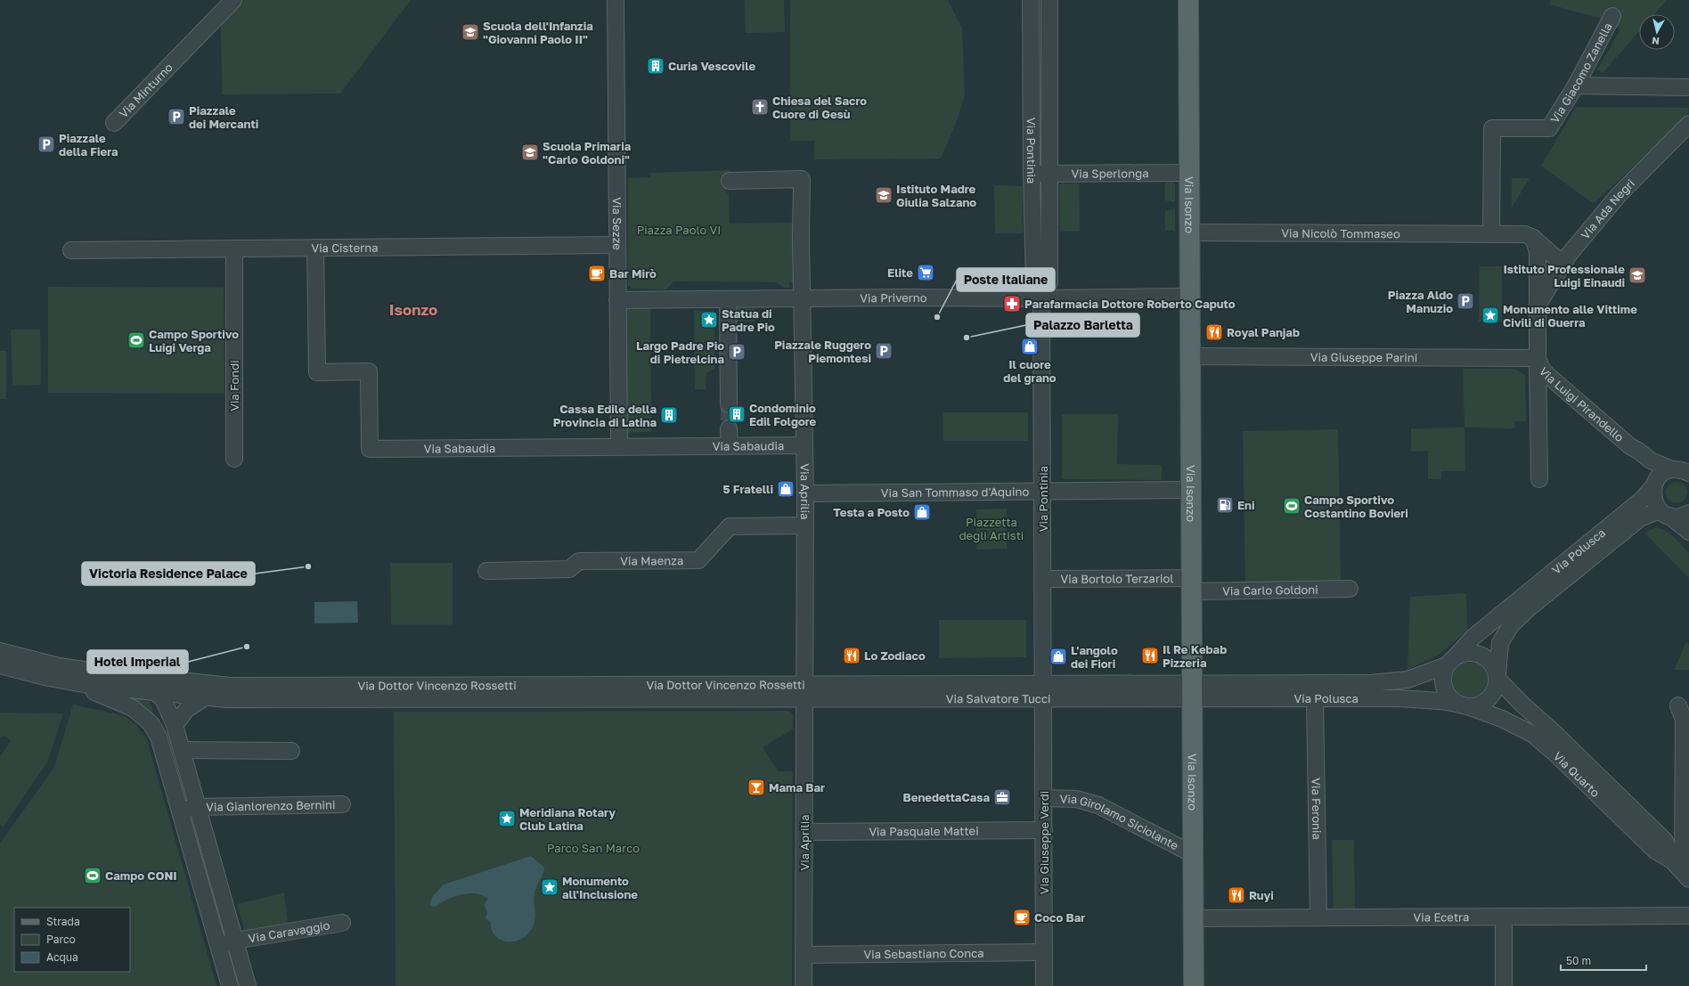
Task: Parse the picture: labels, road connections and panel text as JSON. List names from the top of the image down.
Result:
{
  "streets": {
    "main road": ["Via Isonzo"],
    "street": [
      "Via Giacomo Zanella",
      "Via Minturno",
      "Via Pontinia",
      "Via Sperlonga",
      "Via Ada Negri",
      "Via Sezze",
      "Via Nicolò Tommaseo",
      "Via Cisterna",
      "Via Priverno",
      "Via Giuseppe Parini",
      "Via Fondi",
      "Via Luigi Pirandello",
      "Via Sabaudia",
      "Via Aprilia",
      "Via San Tommaso d'Aquino",
      "Via Polusca",
      "Via Maenza",
      "Via Bortolo Terzariol",
      "Via Carlo Goldoni",
      "Via Dottor Vincenzo Rossetti",
      "Via Salvatore Tucci",
      "Via Quarto",
      "Via Gianlorenzo Bernini",
      "Via Feronia",
      "Via Girolamo Siciolante",
      "Via Pasquale Mattei",
      "Via Giuseppe Verdi",
      "Via Ecetra",
      "Via Caravaggio",
      "Via Sebastiano Conca"
    ]
  },
  "crossings": [
    ["Via Giacomo Zanella", "Via Nicolò Tommaseo"],
    ["Via Pontinia", "Via Sperlonga"],
    ["Via Pontinia", "Via Priverno"],
    ["Via Pontinia", "Via San Tommaso d'Aquino"],
    ["Via Pontinia", "Via Bortolo Terzariol"],
    ["Via Pontinia", "Via Salvatore Tucci"],
    ["Via Pontinia", "Via Giuseppe Verdi"],
    ["Via Sperlonga", "Via Isonzo"],
    ["Via Isonzo", "Via Nicolò Tommaseo"],
    ["Via Isonzo", "Via Priverno"],
    ["Via Isonzo", "Via Giuseppe Parini"],
    ["Via Isonzo", "Via San Tommaso d'Aquino"],
    ["Via Isonzo", "Via Polusca"],
    ["Via Isonzo", "Via Bortolo Terzariol"],
    ["Via Isonzo", "Via Carlo Goldoni"],
    ["Via Isonzo", "Via Salvatore Tucci"],
    ["Via Isonzo", "Via Girolamo Siciolante"],
    ["Via Isonzo", "Via Ecetra"],
    ["Via Sezze", "Via Cisterna"],
    ["Via Sezze", "Via Priverno"],
    ["Via Sezze", "Via Sabaudia"],
    ["Via Cisterna", "Via Fondi"],
    ["Via Cisterna", "Via Sabaudia"],
    ["Via Priverno", "Via Aprilia"],
    ["Via Giuseppe Parini", "Via Luigi Pirandello"],
    ["Via Luigi Pirandello", "Via Polusca"],
    ["Via Sabaudia", "Via Aprilia"],
    ["Via Aprilia", "Via San Tommaso d'Aquino"],
    ["Via Aprilia", "Via Maenza"],
    ["Via Aprilia", "Via Dottor Vincenzo Rossetti"],
    ["Via Aprilia", "Via Salvatore Tucci"],
    ["Via Aprilia", "Via Pasquale Mattei"],
    ["Via Aprilia", "Via Sebastiano Conca"],
    ["Via Polusca", "Via Salvatore Tucci"],
    ["Via Polusca", "Via Quarto"],
    ["Via Polusca", "Via Feronia"],
    ["Via Bortolo Terzariol", "Via Carlo Goldoni"],
    ["Via Dottor Vincenzo Rossetti", "Via Salvatore Tucci"],
    ["Via Salvatore Tucci", "Via Giuseppe Verdi"],
    ["Via Feronia", "Via Ecetra"],
    ["Via Girolamo Siciolante", "Via Giuseppe Verdi"],
    ["Via Pasquale Mattei", "Via Giuseppe Verdi"],
    ["Via Giuseppe Verdi", "Via Sebastiano Conca"]
  ],
  "districts": ["Isonzo"],
  "parks": ["Piazza Paolo VI", "Piazzetta degli Artisti", "Parco San Marco"],
  "places": {
    "school or university": [
      "Scuola dell'Infanzia \"Giovanni Paolo II\"",
      "Scuola Primaria \"Carlo Goldoni\"",
      "Istituto Madre Giulia Salzano",
      "Istituto Professionale Luigi Einaudi"
    ],
    "building": ["Curia Vescovile", "Condominio Edil Folgore", "Cassa Edile della Provincia di Latina"],
    "church": ["Chiesa del Sacro Cuore di Gesù"],
    "parking": [
      "Piazzale dei Mercanti",
      "Piazzale della Fiera",
      "Piazza Aldo Manuzio",
      "Piazzale Ruggero Piemontesi",
      "Largo Padre Pio di Pietrelcina"
    ],
    "supermarket": ["Elite"],
    "cafe": ["Bar Mirò", "Coco Bar"],
    "pharmacy": ["Parafarmacia Dottore Roberto Caputo"],
    "place": [
      "Monumento alle Vittime Civili di Guerra",
      "Statua di Padre Pio",
      "Meridiana Rotary Club Latina",
      "Monumento all'Inclusione"
    ],
    "other": [
      "Poste Italiane",
      "Palazzo Barletta",
      "Victoria Residence Palace",
      "Hotel Imperial"
    ],
    "restaurant": [
      "Royal Panjab",
      "Lo Zodiaco",
      "Il Re Kebab Pizzeria",
      "Ruyi"
    ],
    "sports": ["Campo Sportivo Luigi Verga", "Campo Sportivo Costantino Bovieri", "Campo CONI"],
    "shop": [
      "Il cuore del grano",
      "5 Fratelli",
      "Testa a Posto",
      "L'angolo dei Fiori"
    ],
    "fuel station": ["Eni"],
    "bar": ["Mama Bar"],
    "office": ["BenedettaCasa"]
  },
  "legend": ["Strada", "Parco", "Acqua"],
  "scale_bar": "50 m",
  "north": "bottom"
}
